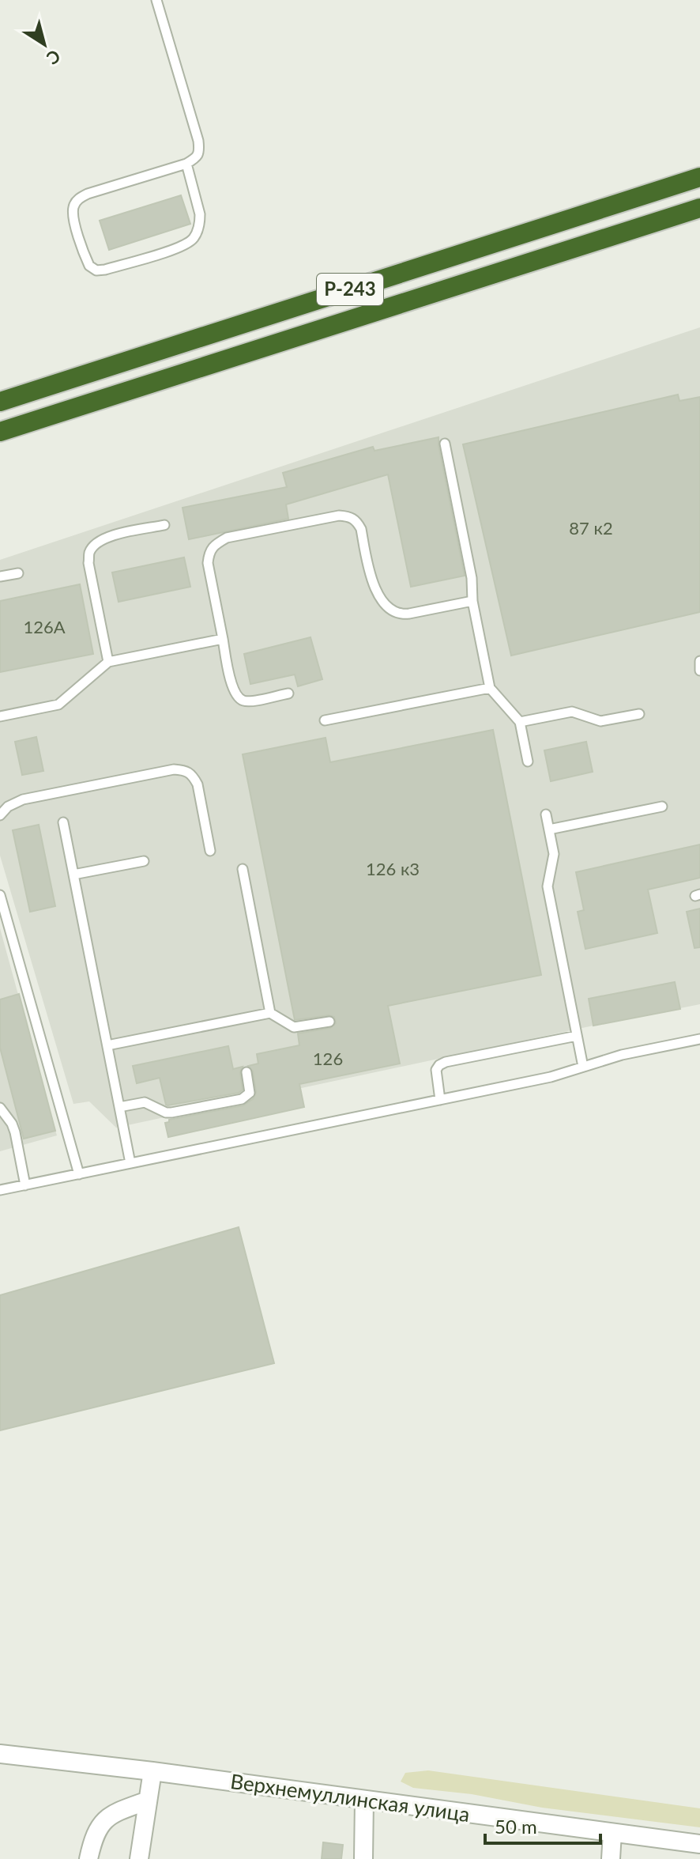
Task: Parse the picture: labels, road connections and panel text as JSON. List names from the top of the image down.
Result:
{
  "streets": {
    "highway": ["Р-243"],
    "street": ["Верхнемуллинская улица"]
  },
  "house_numbers": [
    "87 к2",
    "126А",
    "126 к3",
    "126"
  ],
  "scale_bar": "50 m",
  "north": "bottom right"
}
